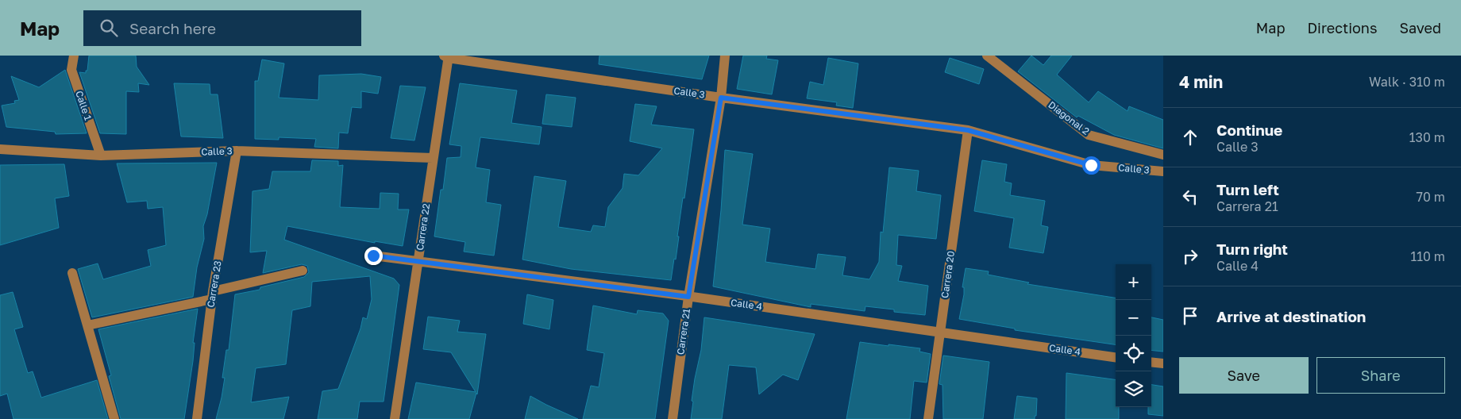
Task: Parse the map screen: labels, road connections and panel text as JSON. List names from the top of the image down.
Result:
{
  "streets": {
    "street": [
      "Calle 3",
      "Calle 1",
      "Diagonal 2",
      "Carrera 22",
      "Carrera 20",
      "Carrera 23",
      "Calle 4",
      "Carrera 21"
    ]
  },
  "crossings": [
    ["Calle 3", "Calle 1"],
    ["Calle 3", "Carrera 22"],
    ["Calle 3", "Carrera 20"],
    ["Calle 3", "Carrera 23"],
    ["Calle 3", "Carrera 21"],
    ["Carrera 22", "Calle 4"],
    ["Carrera 20", "Calle 4"],
    ["Calle 4", "Carrera 21"]
  ],
  "page": {
    "header": "Map",
    "search": "Search here",
    "nav": ["Map", "Directions", "Saved"],
    "heading": ["4 min", "Walk · 310 m"],
    "list": [
      ["Continue", "Calle 3", "130 m"],
      ["Turn left", "Carrera 21", "70 m"],
      ["Turn right", "Calle 4", "110 m"],
      "Arrive at destination"
    ],
    "map_buttons": ["+", "−"],
    "buttons": ["Save", "Share"]
  }
}
